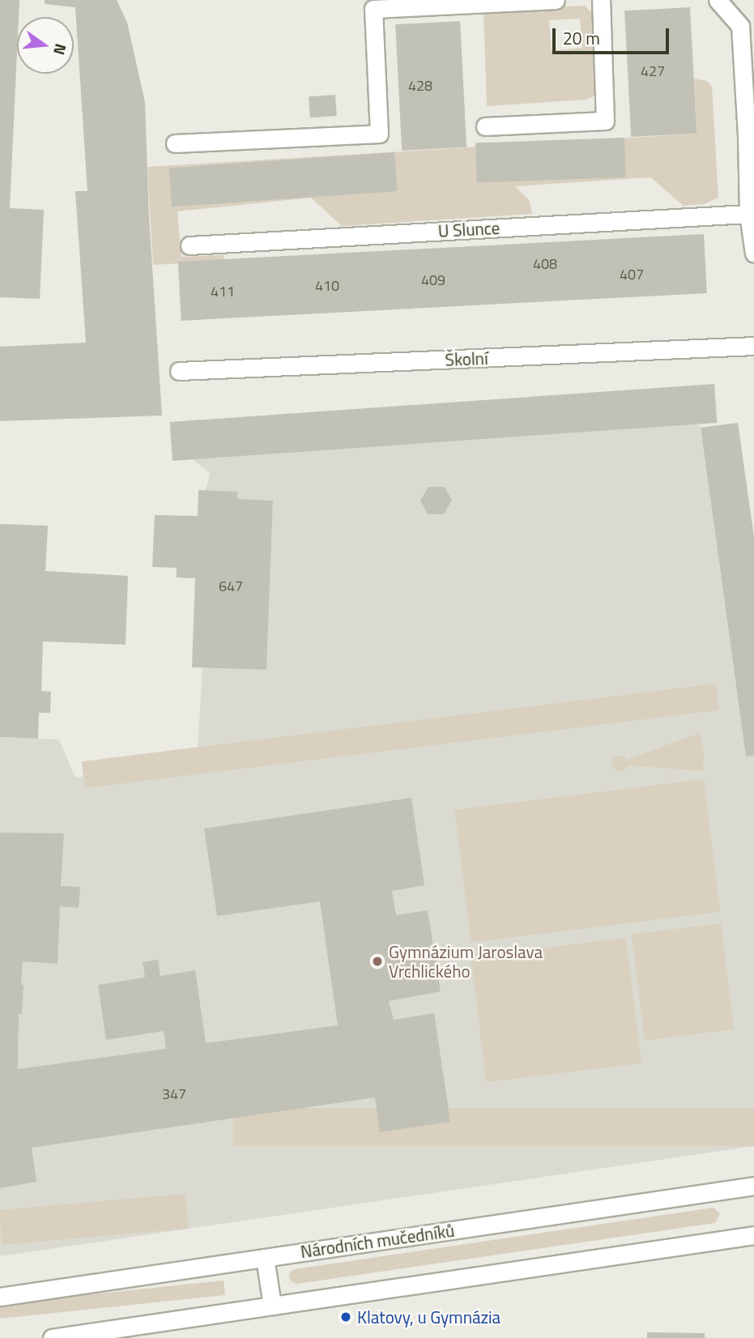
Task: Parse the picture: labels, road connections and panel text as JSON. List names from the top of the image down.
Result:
{
  "streets": {
    "street": ["U Slunce", "Školní", "Národních mučedníků"]
  },
  "places": ["Gymnázium Jaroslava Vrchlického", "Klatovy, u Gymnázia"],
  "house_numbers": [
    "427",
    "428",
    "408",
    "407",
    "409",
    "410",
    "411",
    "647",
    "347"
  ],
  "scale_bar": "20 m",
  "north": "right"
}
